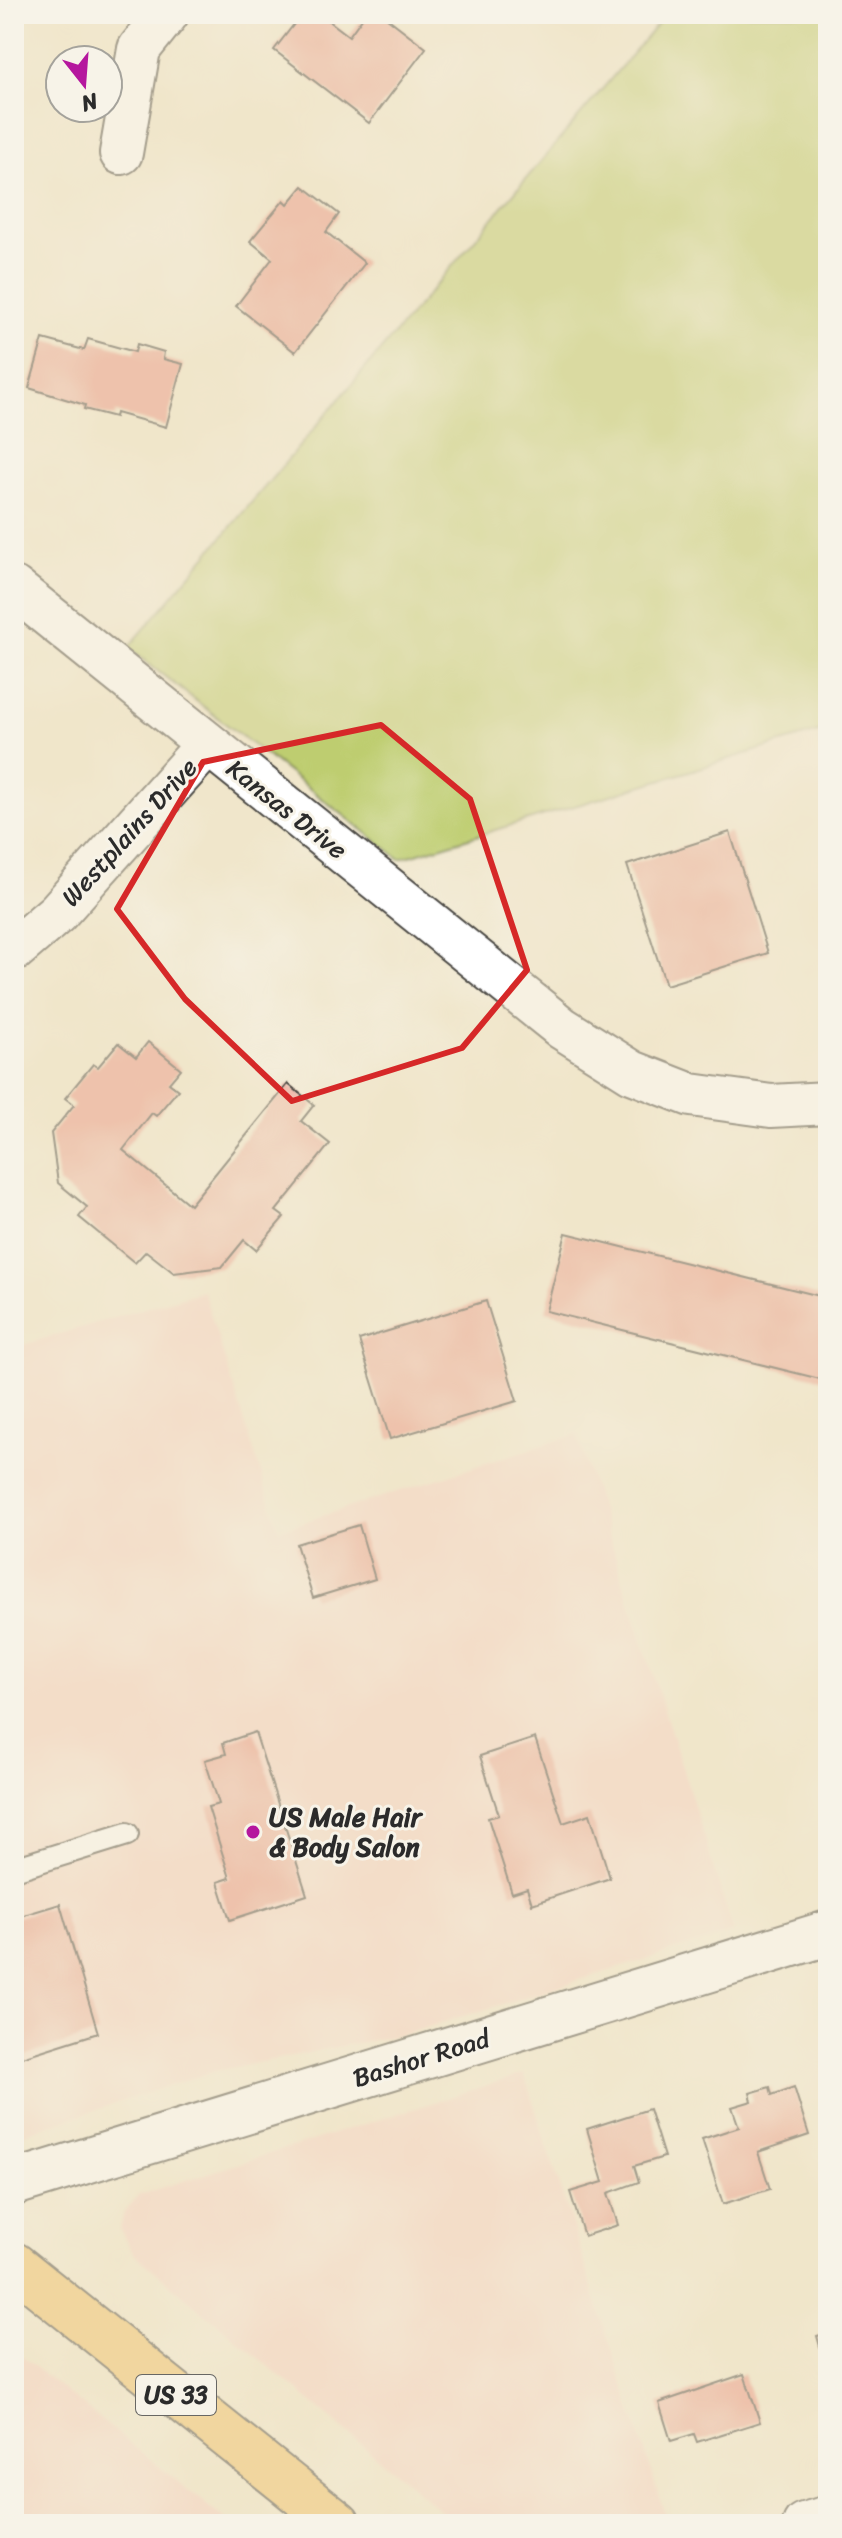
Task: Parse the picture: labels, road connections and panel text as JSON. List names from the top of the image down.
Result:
{
  "streets": {
    "highway": ["US 33"],
    "street": ["Kansas Drive", "Westplains Drive", "Bashor Road"]
  },
  "crossings": [
    ["Kansas Drive", "Westplains Drive"]
  ],
  "places": ["US Male Hair & Body Salon"],
  "north": "bottom"
}
